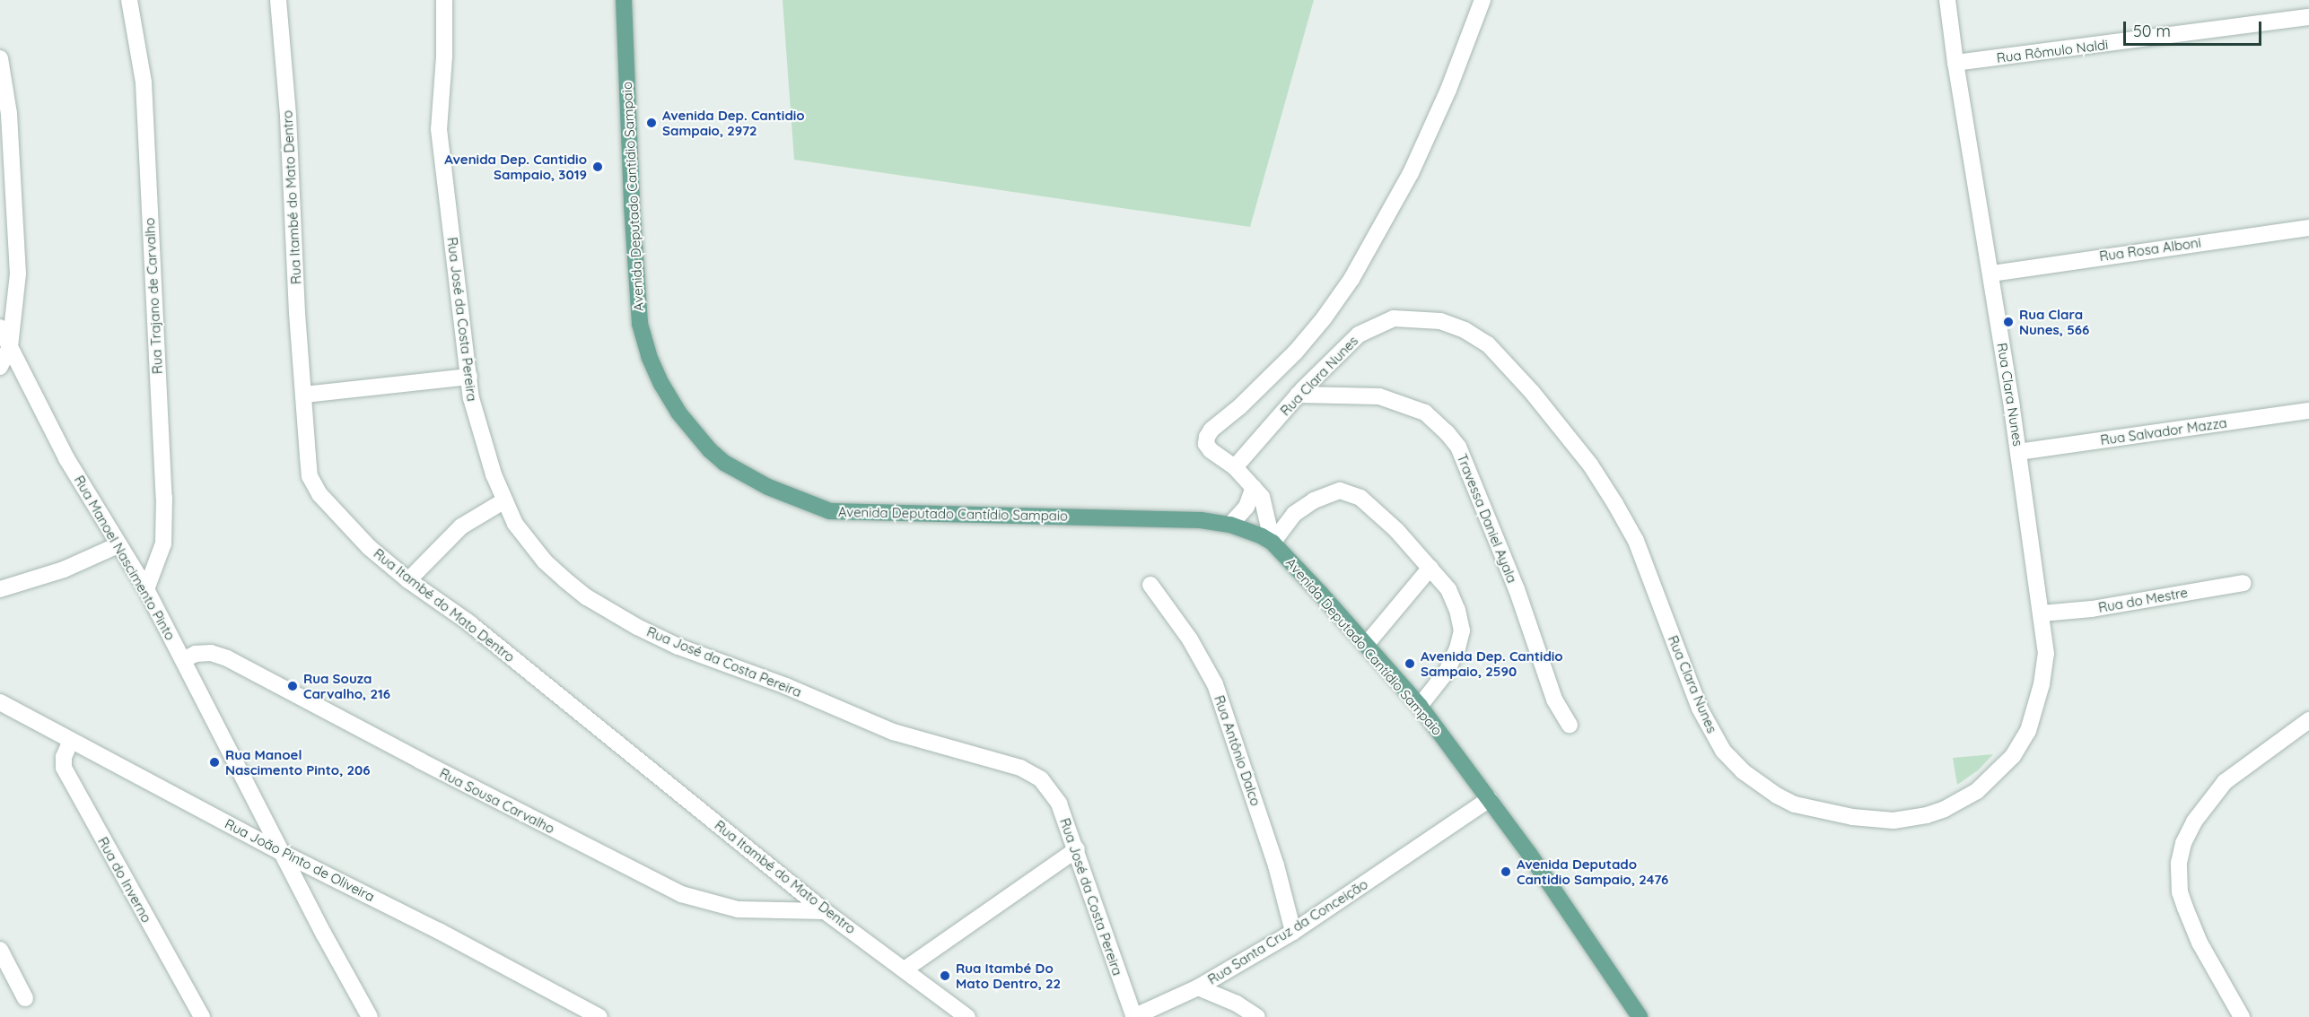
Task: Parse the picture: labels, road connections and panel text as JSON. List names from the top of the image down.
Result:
{
  "streets": {
    "main road": ["Avenida Deputado Cantídio Sampaio"],
    "street": [
      "Rua Rômulo Naldi",
      "Rua Itambé do Mato Dentro",
      "Rua Rosa Alboni",
      "Rua Trajano de Carvalho",
      "Rua José da Costa Pereira",
      "Rua Clara Nunes",
      "Rua Salvador Mazza",
      "Travessa Daniel Ayala",
      "Rua Manoel Nascimento Pinto",
      "Rua do Mestre",
      "Rua Antônio Dalco",
      "Rua Sousa Carvalho",
      "Rua João Pinto de Oliveira",
      "Rua do Inverno",
      "Rua Santa Cruz da Conceição"
    ]
  },
  "crossings": [
    ["Rua Rômulo Naldi", "Rua Clara Nunes"],
    ["Avenida Deputado Cantídio Sampaio", "Rua Clara Nunes"],
    ["Avenida Deputado Cantídio Sampaio", "Rua Santa Cruz da Conceição"],
    ["Rua Itambé do Mato Dentro", "Rua Sousa Carvalho"],
    ["Rua Rosa Alboni", "Rua Clara Nunes"],
    ["Rua Trajano de Carvalho", "Rua Manoel Nascimento Pinto"],
    ["Rua José da Costa Pereira", "Rua Santa Cruz da Conceição"],
    ["Rua Clara Nunes", "Rua Salvador Mazza"],
    ["Rua Clara Nunes", "Travessa Daniel Ayala"],
    ["Rua Clara Nunes", "Rua do Mestre"],
    ["Rua Manoel Nascimento Pinto", "Rua Sousa Carvalho"],
    ["Rua Manoel Nascimento Pinto", "Rua João Pinto de Oliveira"],
    ["Rua Antônio Dalco", "Rua Santa Cruz da Conceição"],
    ["Rua João Pinto de Oliveira", "Rua do Inverno"]
  ],
  "places": [
    "Avenida Dep. Cantidio Sampaio, 2972",
    "Avenida Dep. Cantidio Sampaio, 3019",
    "Rua Clara Nunes, 566",
    "Avenida Dep. Cantidio Sampaio, 2590",
    "Rua Souza Carvalho, 216",
    "Rua Manoel Nascimento Pinto, 206",
    "Avenida Deputado Cantidio Sampaio, 2476",
    "Rua Itambé Do Mato Dentro, 22"
  ],
  "scale_bar": "50 m"
}
